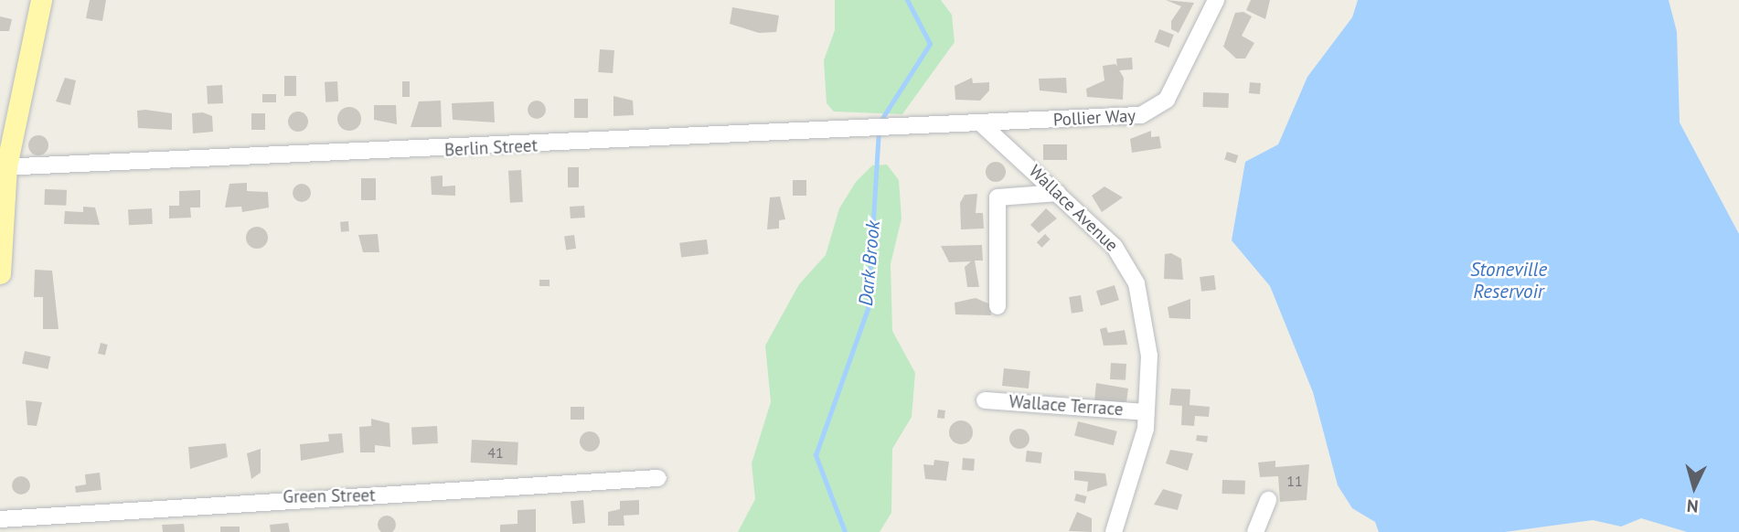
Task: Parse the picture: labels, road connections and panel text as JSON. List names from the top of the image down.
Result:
{
  "streets": {
    "street": [
      "Pollier Way",
      "Berlin Street",
      "Wallace Avenue",
      "Wallace Terrace",
      "Green Street"
    ]
  },
  "crossings": [
    ["Pollier Way", "Berlin Street"],
    ["Pollier Way", "Wallace Avenue"],
    ["Berlin Street", "Wallace Avenue"],
    ["Wallace Avenue", "Wallace Terrace"]
  ],
  "water": ["Dark Brook", "Stoneville Reservoir"],
  "house_numbers": ["41", "11"],
  "north": "bottom"
}
